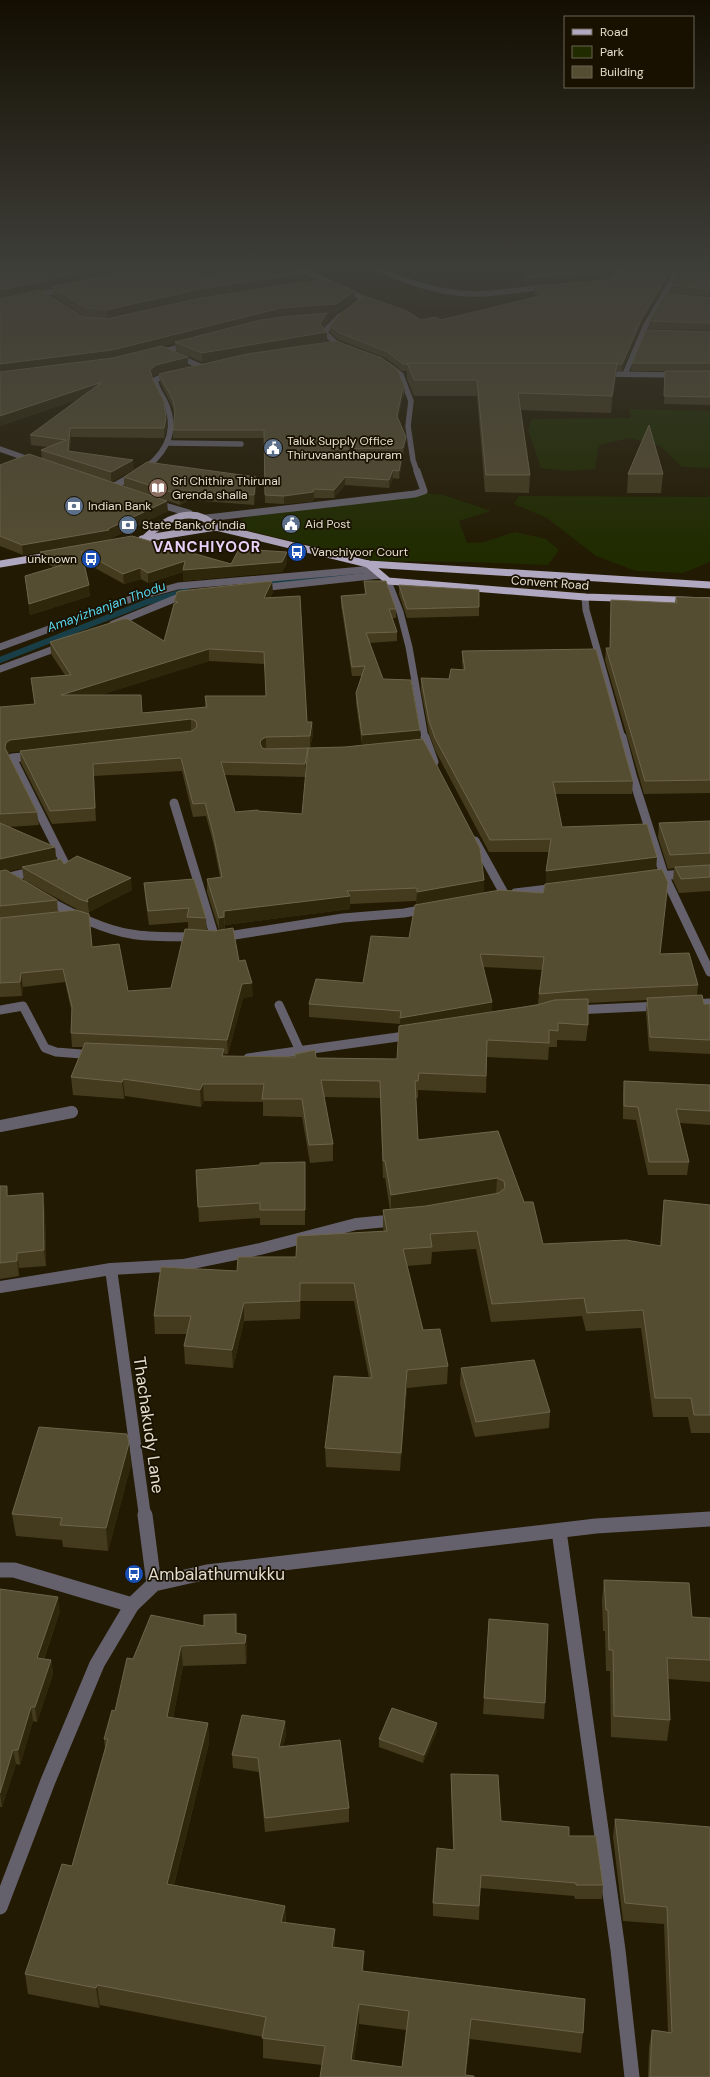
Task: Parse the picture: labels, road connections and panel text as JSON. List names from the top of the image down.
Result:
{
  "streets": {
    "main road": ["Convent Road"],
    "street": ["Thachakudy Lane"]
  },
  "districts": ["VANCHIYOOR"],
  "water": ["Amayizhanjan Thodu"],
  "places": {
    "public building": ["Taluk Supply Office Thiruvananthapuram", "Aid Post"],
    "library": ["Sri Chithira Thirunal Grenda shalla"],
    "bank": ["Indian Bank", "State Bank of India"],
    "bus stop": ["Vanchiyoor Court", "unknown", "Ambalathumukku"]
  },
  "legend": ["Road", "Park", "Building"]
}
